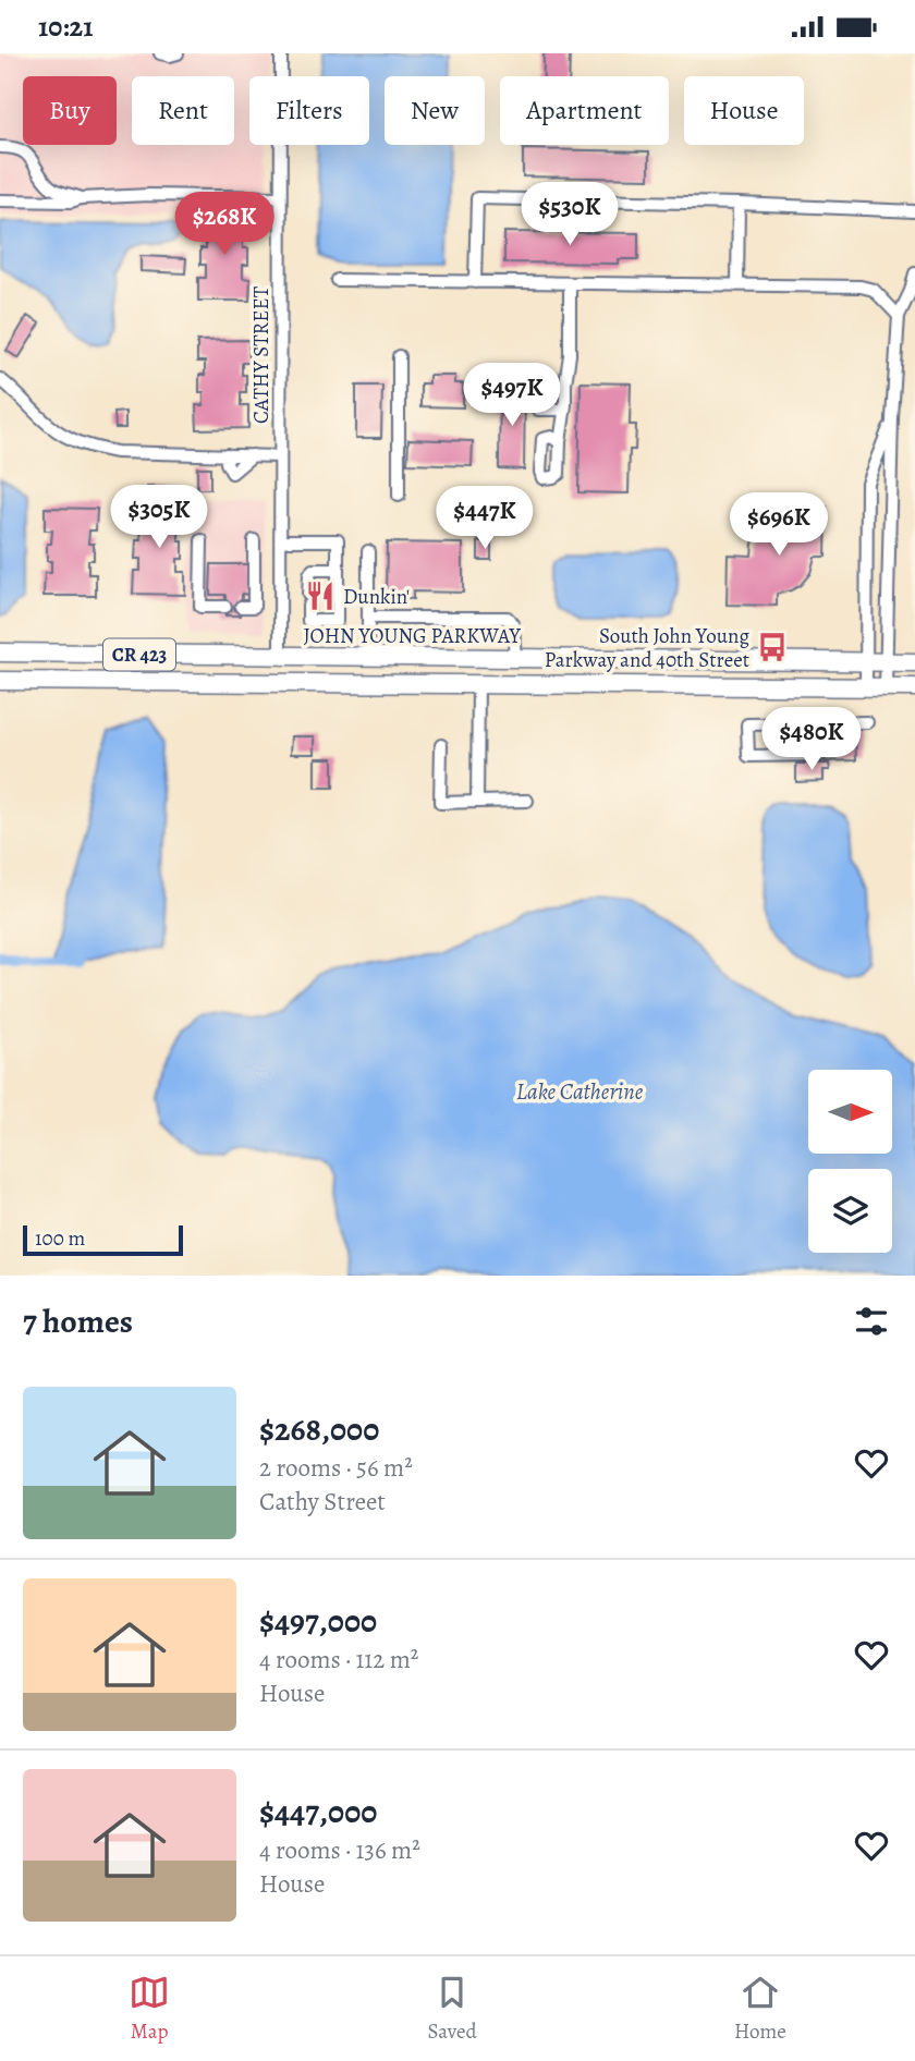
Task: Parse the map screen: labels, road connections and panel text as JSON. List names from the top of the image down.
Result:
{
  "streets": {
    "highway": ["JOHN YOUNG PARKWAY", "CR 423"],
    "street": ["CATHY STREET"]
  },
  "crossings": [
    ["CATHY STREET", "JOHN YOUNG PARKWAY"]
  ],
  "water": ["Lake Catherine"],
  "places": {
    "restaurant": ["Dunkin'"],
    "bus stop": ["South John Young Parkway and 40th Street"]
  },
  "scale_bar": "100 m",
  "north": "right",
  "page": {
    "status": "10:21",
    "chip": [
      "Buy",
      "Rent",
      "Filters",
      "New",
      "Apartment",
      "House"
    ],
    "price": [
      "$530K",
      "$268K",
      "$497K",
      "$305K",
      "$447K",
      "$696K",
      "$480K"
    ],
    "scale": "100 m",
    "heading": "7 homes",
    "list": [
      {
        "name": "$268,000",
        "note": "2 rooms · 56 m² · Cathy Street"
      },
      {
        "name": "$497,000",
        "note": "4 rooms · 112 m² · House"
      },
      {
        "name": "$447,000",
        "note": "4 rooms · 136 m² · House"
      }
    ],
    "tabs": ["Map", "Saved", "Home"]
  }
}
